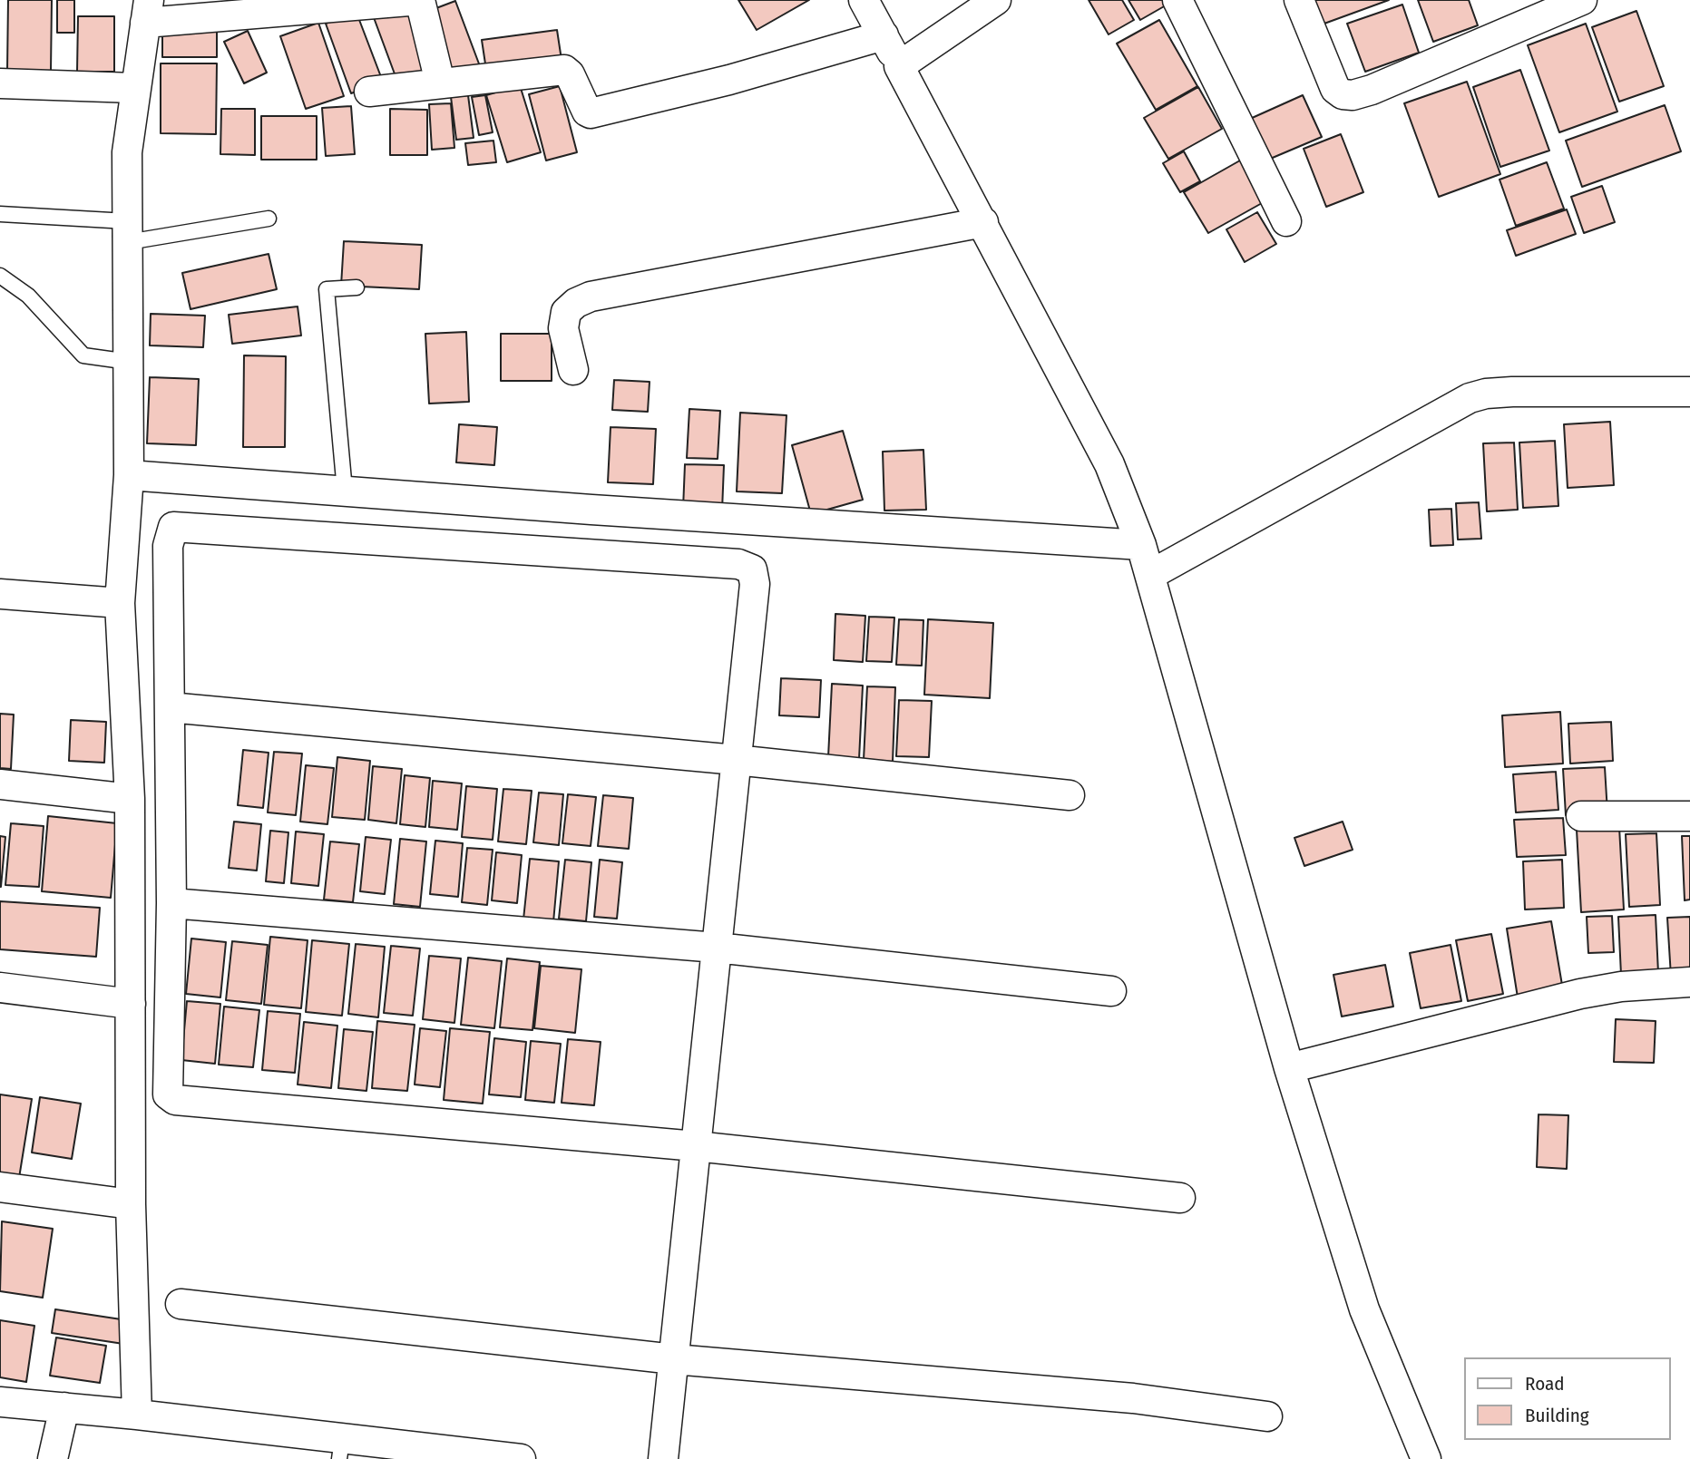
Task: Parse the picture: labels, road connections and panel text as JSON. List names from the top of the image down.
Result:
{
  "legend": ["Road", "Building"]
}
